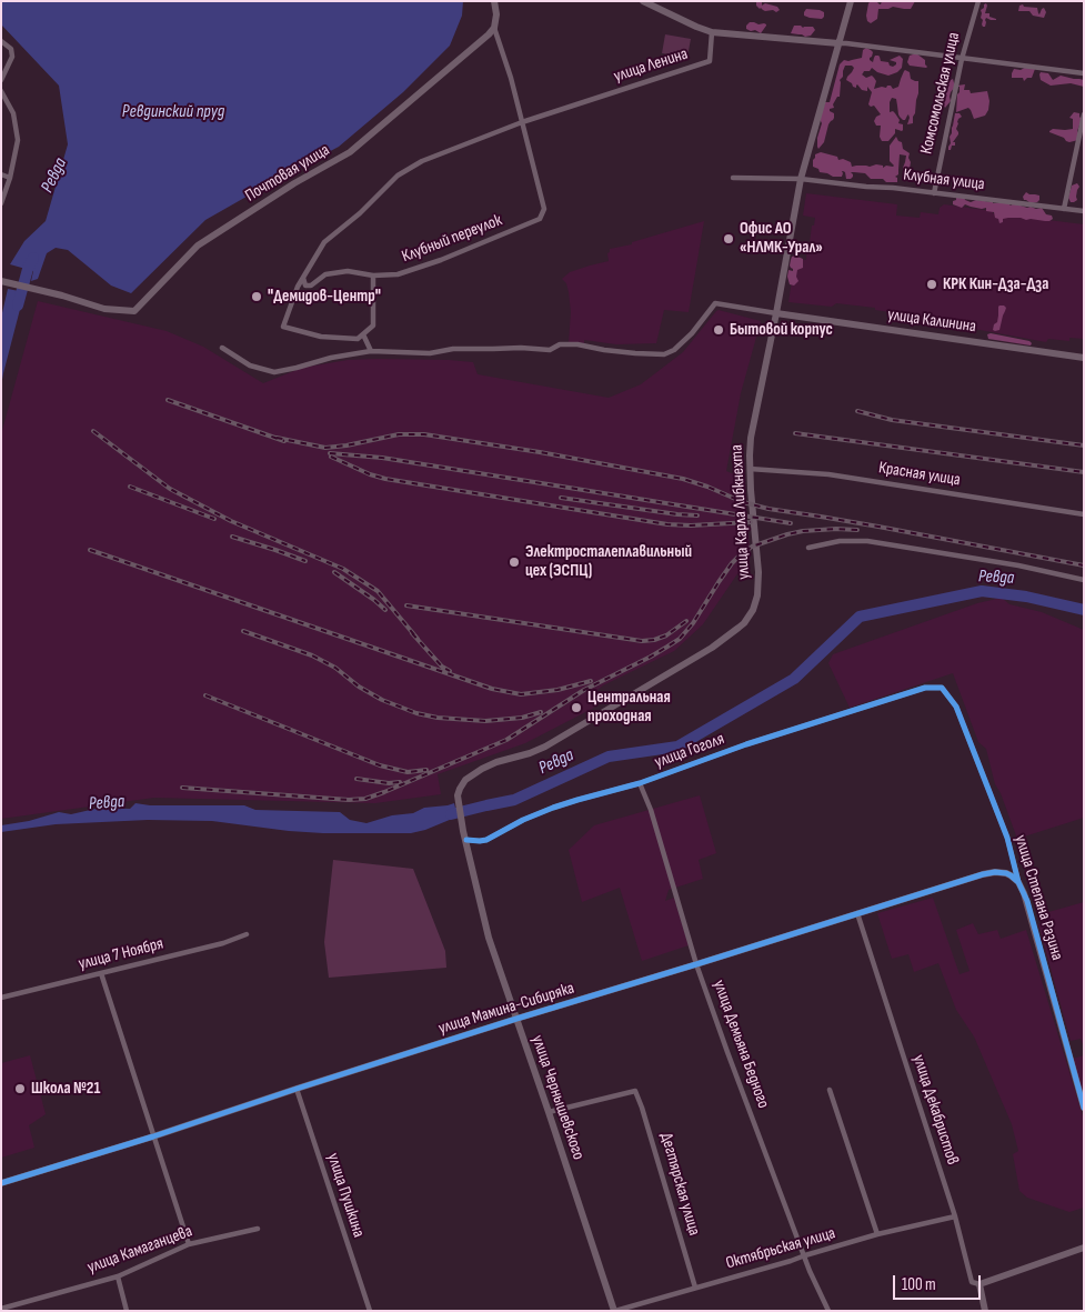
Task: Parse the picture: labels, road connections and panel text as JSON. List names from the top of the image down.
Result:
{
  "streets": {
    "street": [
      "улица Ленина",
      "Комсомольская улица",
      "Почтовая улица",
      "Клубная улица",
      "Клубный переулок",
      "улица Калинина",
      "Красная улица",
      "улица Карла Либкнехта",
      "улица Гоголя",
      "улица Степана Разина",
      "улица 7 Ноября",
      "улица Мамина-Сибиряка",
      "улица Демьяна Бедного",
      "улица Чернышевского",
      "улица Декабристов",
      "Дегтярская улица",
      "улица Пушкина",
      "Октябрьская улица",
      "улица Камаганцева"
    ]
  },
  "crossings": [
    ["улица Ленина", "Клубный переулок"],
    ["Комсомольская улица", "Клубная улица"],
    ["Клубная улица", "улица Карла Либкнехта"],
    ["улица Калинина", "улица Карла Либкнехта"],
    ["Красная улица", "улица Карла Либкнехта"],
    ["улица Карла Либкнехта", "улица Чернышевского"],
    ["улица Гоголя", "улица Степана Разина"],
    ["улица Гоголя", "улица Демьяна Бедного"],
    ["улица Гоголя", "улица Чернышевского"],
    ["улица Степана Разина", "улица Мамина-Сибиряка"],
    ["улица Мамина-Сибиряка", "улица Демьяна Бедного"],
    ["улица Мамина-Сибиряка", "улица Чернышевского"],
    ["улица Мамина-Сибиряка", "улица Декабристов"],
    ["улица Мамина-Сибиряка", "улица Пушкина"],
    ["улица Демьяна Бедного", "Октябрьская улица"],
    ["улица Чернышевского", "Дегтярская улица"],
    ["улица Чернышевского", "Октябрьская улица"],
    ["улица Декабристов", "Октябрьская улица"],
    ["Дегтярская улица", "Октябрьская улица"]
  ],
  "water": ["Ревдинский пруд", "Ревда"],
  "places": [
    "Офис АО «НЛМК-Урал»",
    "КРК Кин-Дза-Дза",
    "\"Демидов-Центр\"",
    "Бытовой корпус",
    "Электросталеплавильный цех (ЭСПЦ)",
    "Центральная проходная",
    "Школа №21"
  ],
  "scale_bar": "100 m"
}
